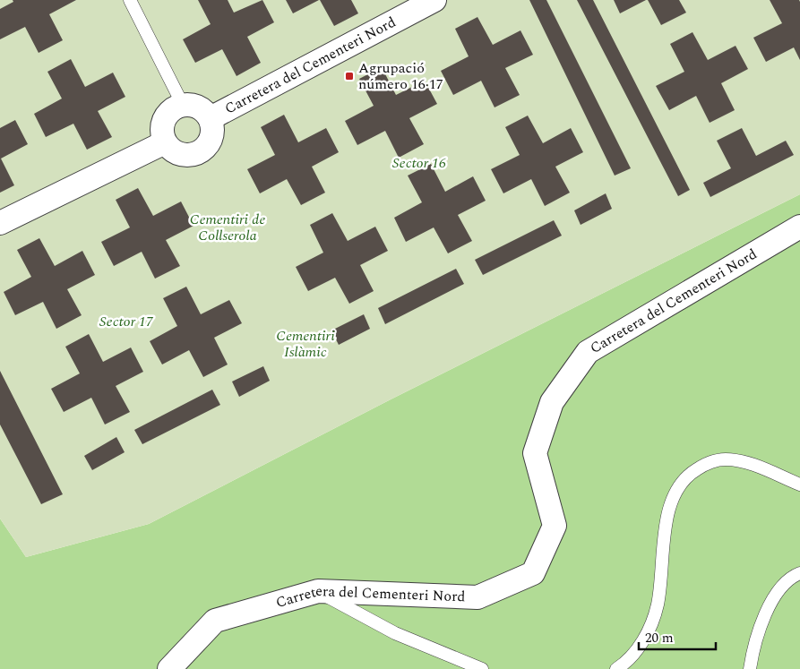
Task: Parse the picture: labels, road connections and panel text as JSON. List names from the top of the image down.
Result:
{
  "streets": {
    "street": ["Carretera del Cementeri Nord"]
  },
  "parks": [
    "Sector 16",
    "Cementiri de Collserola",
    "Sector 17",
    "Cementiri Islàmic"
  ],
  "places": {
    "transit": ["Agrupació número 16·17"]
  },
  "scale_bar": "20 m"
}
